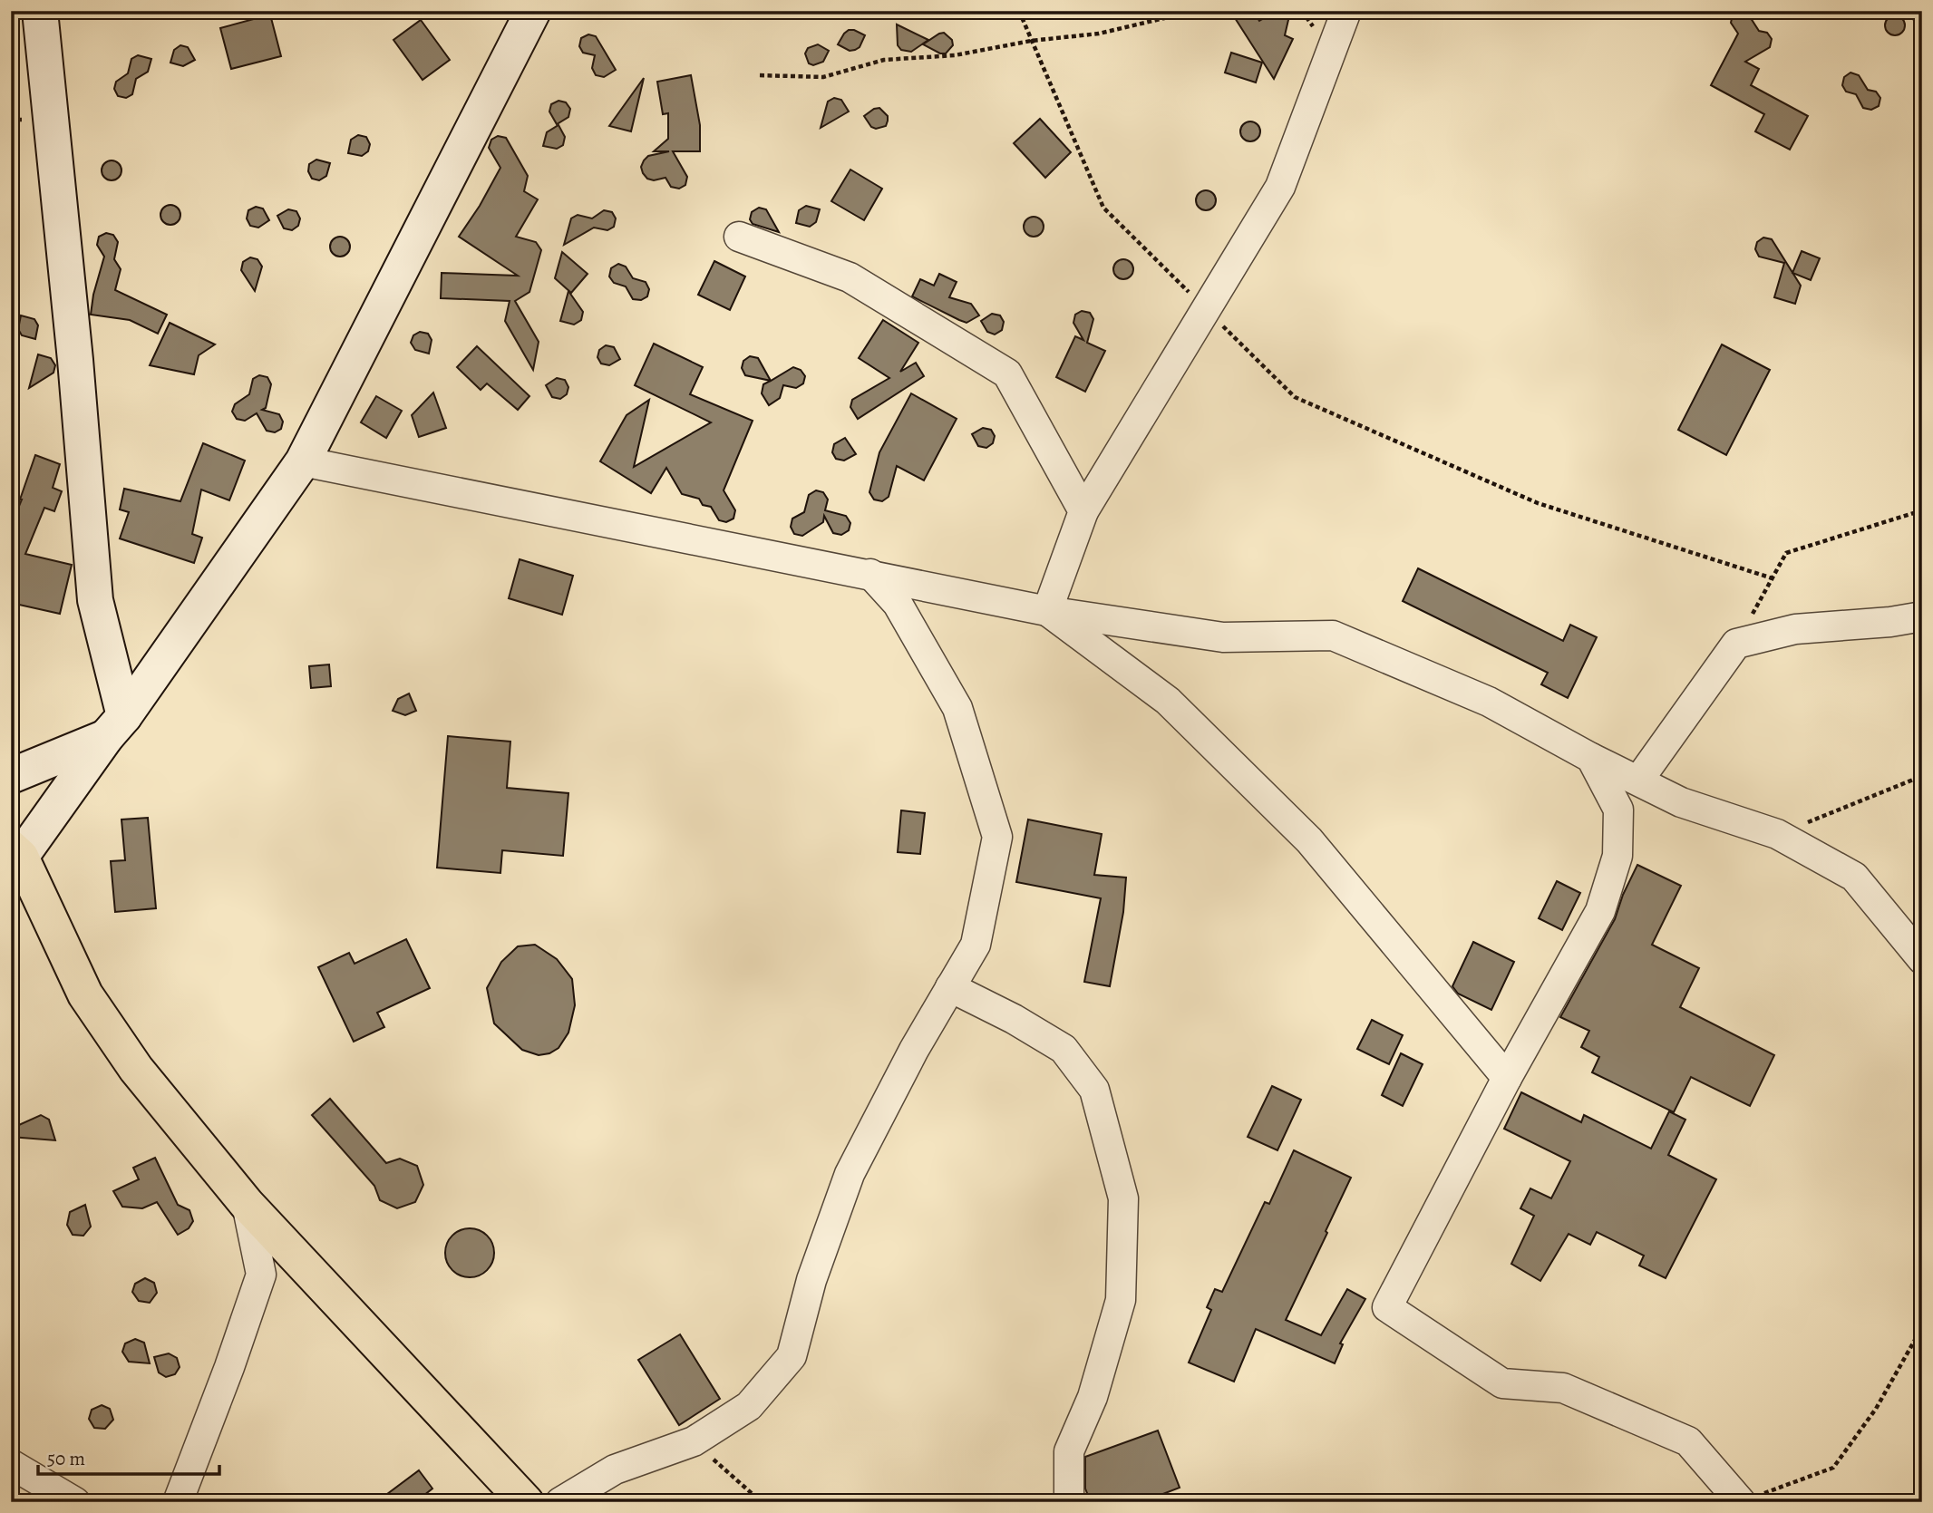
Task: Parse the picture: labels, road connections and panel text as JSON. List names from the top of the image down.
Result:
{
  "scale_bar": "50 m"
}
